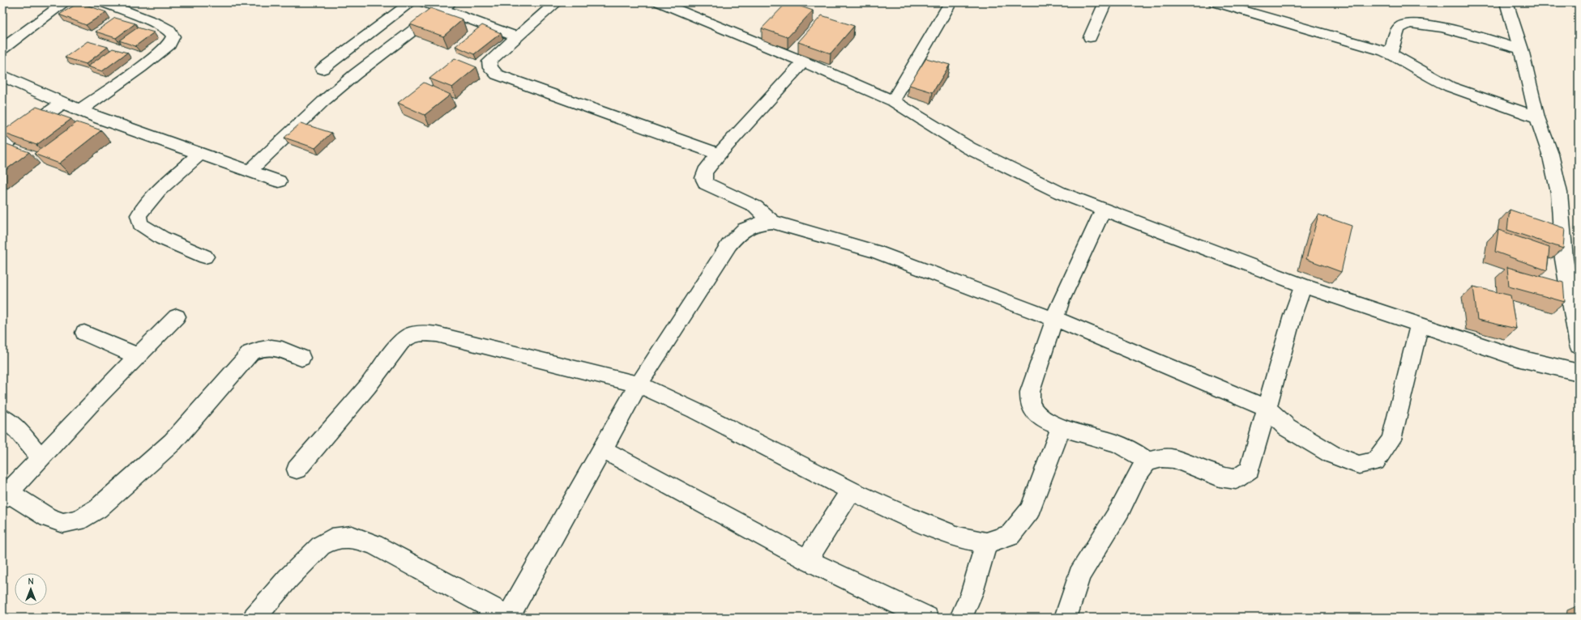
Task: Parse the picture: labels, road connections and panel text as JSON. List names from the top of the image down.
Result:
{
  "north": "top"
}
